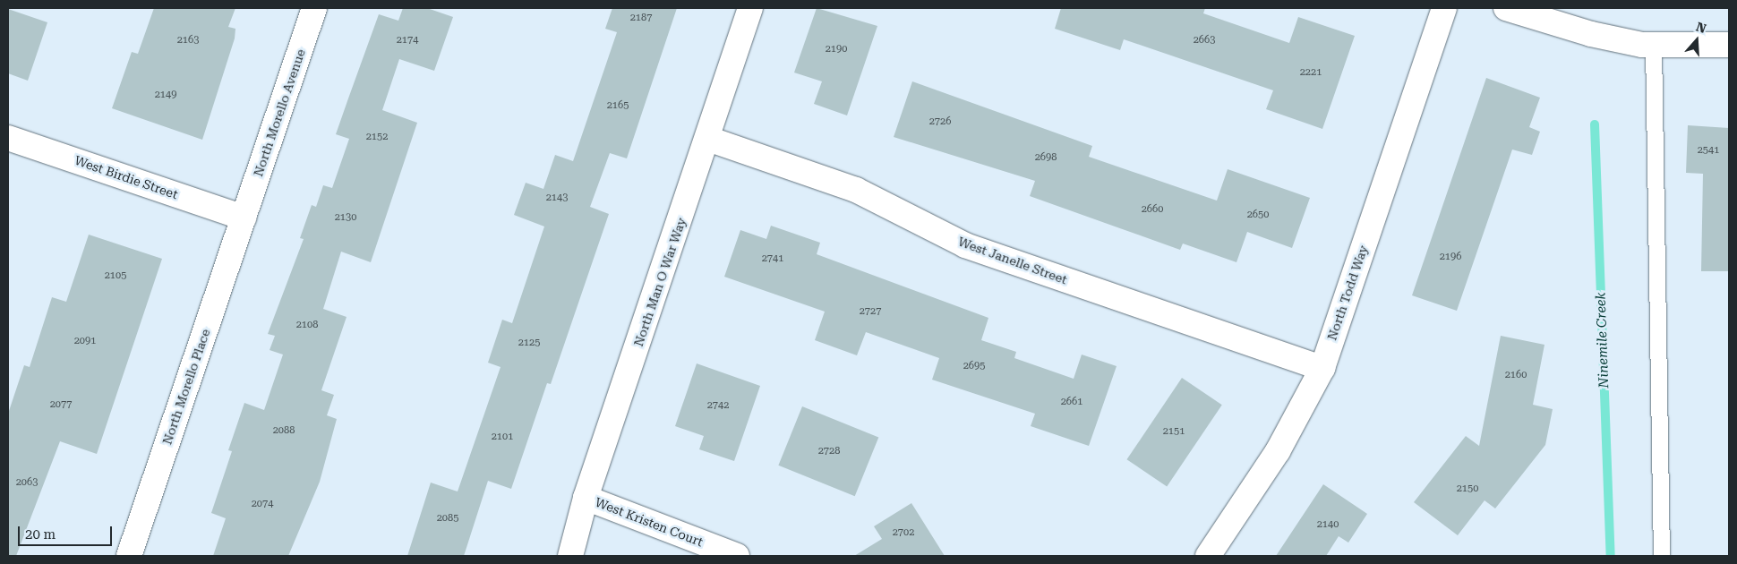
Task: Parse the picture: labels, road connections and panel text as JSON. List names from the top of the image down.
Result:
{
  "streets": {
    "street": [
      "North Morello Avenue",
      "West Birdie Street",
      "West Janelle Street",
      "North Man O War Way",
      "North Todd Way",
      "North Morello Place",
      "West Kristen Court"
    ]
  },
  "crossings": [
    ["North Morello Avenue", "West Birdie Street"],
    ["North Morello Avenue", "North Morello Place"],
    ["West Birdie Street", "North Morello Place"],
    ["West Janelle Street", "North Man O War Way"],
    ["West Janelle Street", "North Todd Way"],
    ["North Man O War Way", "West Kristen Court"]
  ],
  "water": ["Ninemile Creek"],
  "house_numbers": [
    "2187",
    "2163",
    "2174",
    "2663",
    "2190",
    "2221",
    "2149",
    "2165",
    "2726",
    "2152",
    "2541",
    "2698",
    "2143",
    "2660",
    "2650",
    "2130",
    "2196",
    "2741",
    "2105",
    "2727",
    "2108",
    "2091",
    "2125",
    "2695",
    "2160",
    "2661",
    "2077",
    "2742",
    "2088",
    "2151",
    "2101",
    "2728",
    "2063",
    "2150",
    "2074",
    "2085",
    "2140",
    "2702"
  ],
  "scale_bar": "20 m",
  "north": "top"
}
